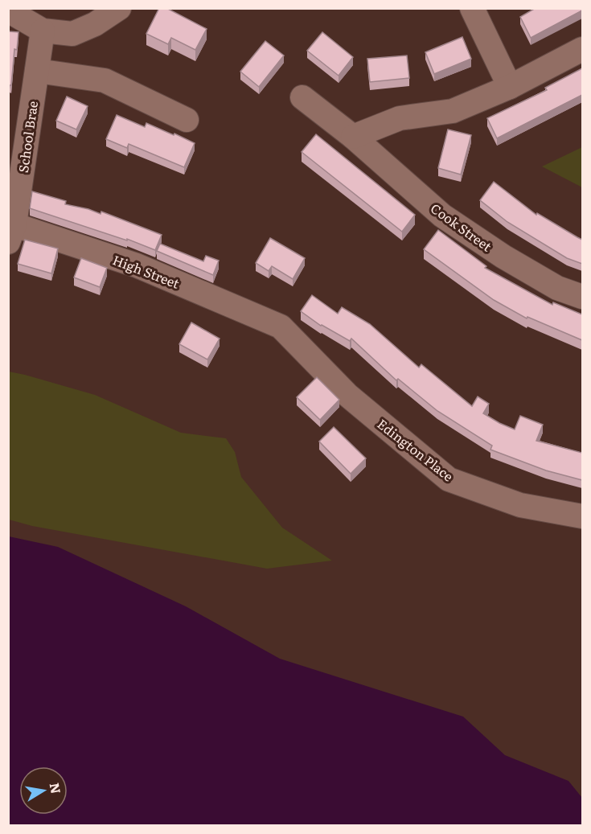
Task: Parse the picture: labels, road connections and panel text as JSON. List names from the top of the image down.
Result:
{
  "streets": {
    "street": [
      "School Brae",
      "Cook Street",
      "High Street",
      "Edington Place"
    ]
  },
  "crossings": [
    ["School Brae", "High Street"],
    ["High Street", "Edington Place"]
  ],
  "north": "right"
}
